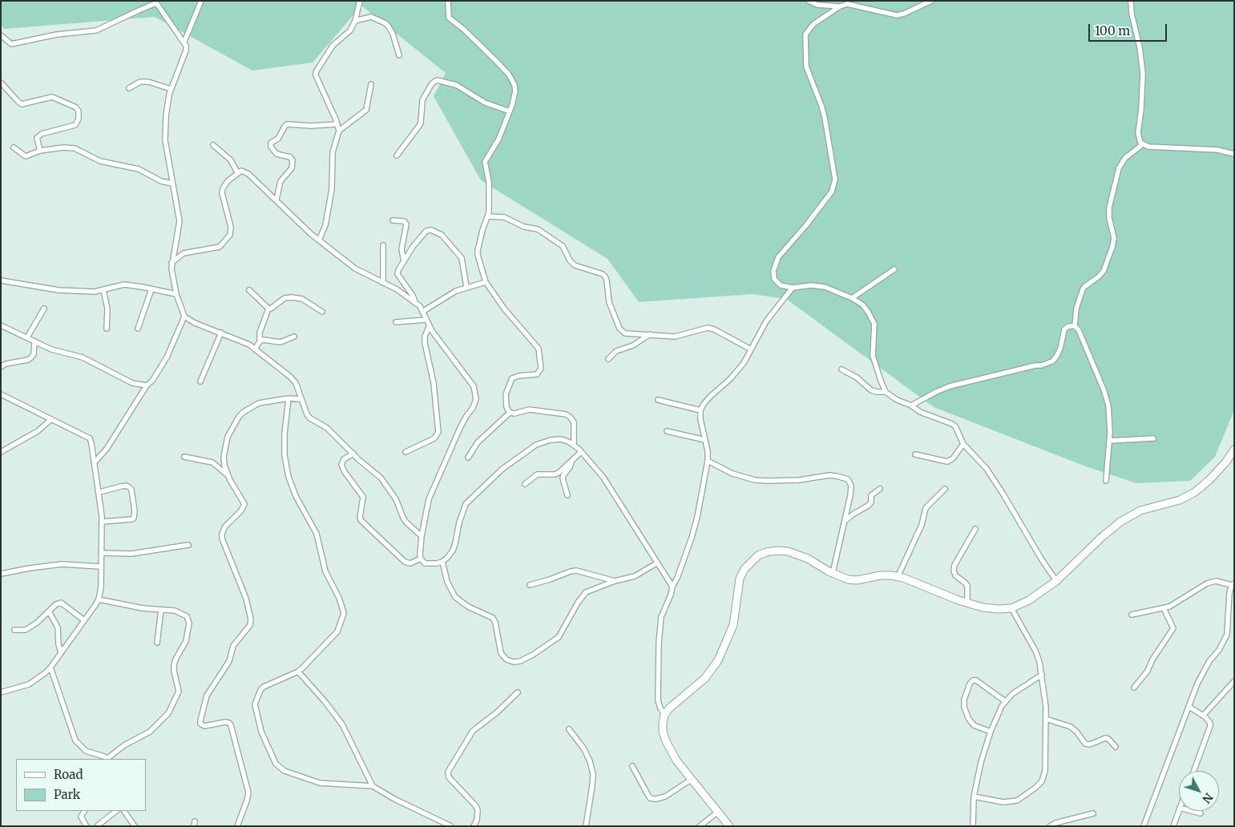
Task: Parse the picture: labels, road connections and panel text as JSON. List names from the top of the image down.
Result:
{
  "legend": ["Road", "Park"],
  "scale_bar": "100 m",
  "north": "bottom right"
}
